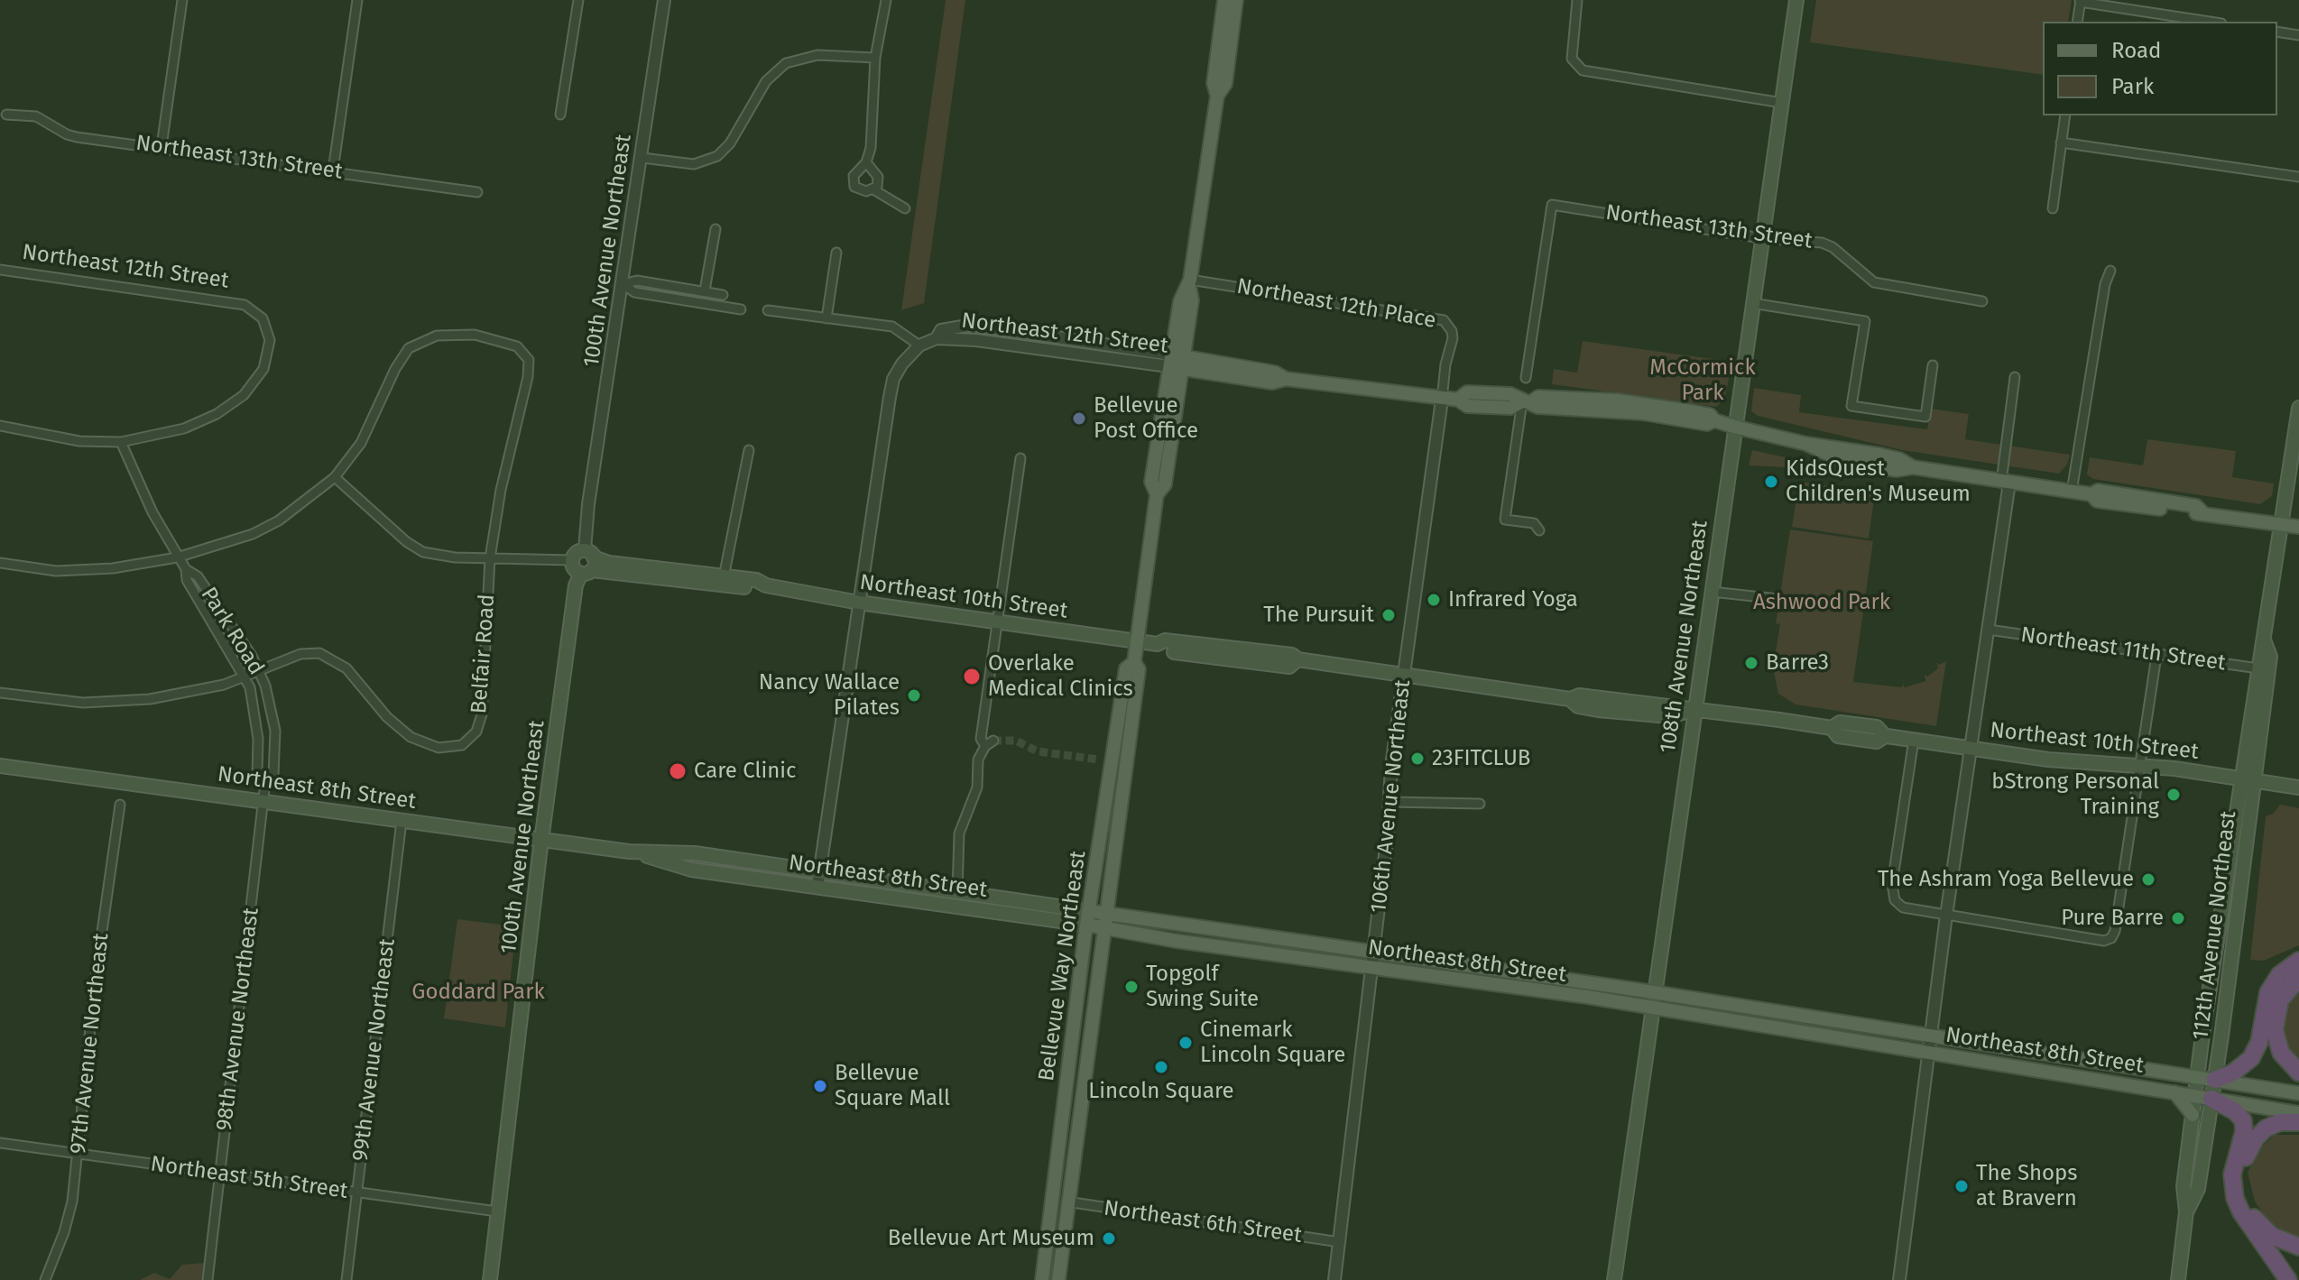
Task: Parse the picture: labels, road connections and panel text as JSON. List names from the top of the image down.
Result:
{
  "streets": {
    "main road": [
      "100th Avenue Northeast",
      "Northeast 12th Street",
      "Northeast 10th Street",
      "108th Avenue Northeast",
      "Northeast 8th Street",
      "112th Avenue Northeast",
      "Bellevue Way Northeast"
    ],
    "street": [
      "Northeast 13th Street",
      "Northeast 12th Place",
      "Park Road",
      "Northeast 11th Street",
      "Belfair Road",
      "106th Avenue Northeast",
      "98th Avenue Northeast",
      "97th Avenue Northeast",
      "99th Avenue Northeast",
      "Northeast 5th Street",
      "Northeast 6th Street"
    ]
  },
  "crossings": [
    ["Northeast 13th Street", "108th Avenue Northeast"],
    ["100th Avenue Northeast", "Northeast 10th Street"],
    ["100th Avenue Northeast", "Northeast 8th Street"],
    ["100th Avenue Northeast", "Northeast 5th Street"],
    ["Northeast 12th Street", "Northeast 12th Place"],
    ["Northeast 12th Street", "Park Road"],
    ["Northeast 12th Street", "108th Avenue Northeast"],
    ["Northeast 12th Street", "106th Avenue Northeast"],
    ["Northeast 12th Street", "112th Avenue Northeast"],
    ["Northeast 12th Street", "Bellevue Way Northeast"],
    ["Northeast 12th Place", "106th Avenue Northeast"],
    ["Northeast 12th Place", "Bellevue Way Northeast"],
    ["Northeast 10th Street", "108th Avenue Northeast"],
    ["Northeast 10th Street", "106th Avenue Northeast"],
    ["Northeast 10th Street", "112th Avenue Northeast"],
    ["Northeast 10th Street", "Bellevue Way Northeast"],
    ["Park Road", "Belfair Road"],
    ["Park Road", "Northeast 8th Street"],
    ["Park Road", "98th Avenue Northeast"],
    ["108th Avenue Northeast", "Northeast 8th Street"],
    ["Northeast 11th Street", "112th Avenue Northeast"],
    ["Northeast 8th Street", "106th Avenue Northeast"],
    ["Northeast 8th Street", "112th Avenue Northeast"],
    ["Northeast 8th Street", "Bellevue Way Northeast"],
    ["Northeast 8th Street", "98th Avenue Northeast"],
    ["Northeast 8th Street", "99th Avenue Northeast"],
    ["106th Avenue Northeast", "Northeast 6th Street"],
    ["Bellevue Way Northeast", "Northeast 6th Street"],
    ["98th Avenue Northeast", "Northeast 5th Street"],
    ["97th Avenue Northeast", "Northeast 5th Street"],
    ["99th Avenue Northeast", "Northeast 5th Street"]
  ],
  "parks": ["McCormick Park", "Ashwood Park", "Goddard Park"],
  "places": [
    "Bellevue Post Office",
    "KidsQuest Children's Museum",
    "Infrared Yoga",
    "The Pursuit",
    "Barre3",
    "Overlake Medical Clinics",
    "Nancy Wallace Pilates",
    "23FITCLUB",
    "Care Clinic",
    "bStrong Personal Training",
    "The Ashram Yoga Bellevue",
    "Pure Barre",
    "Topgolf Swing Suite",
    "Cinemark Lincoln Square",
    "Lincoln Square",
    "Bellevue Square Mall",
    "The Shops at Bravern",
    "Bellevue Art Museum"
  ],
  "legend": ["Road", "Park"]
}
